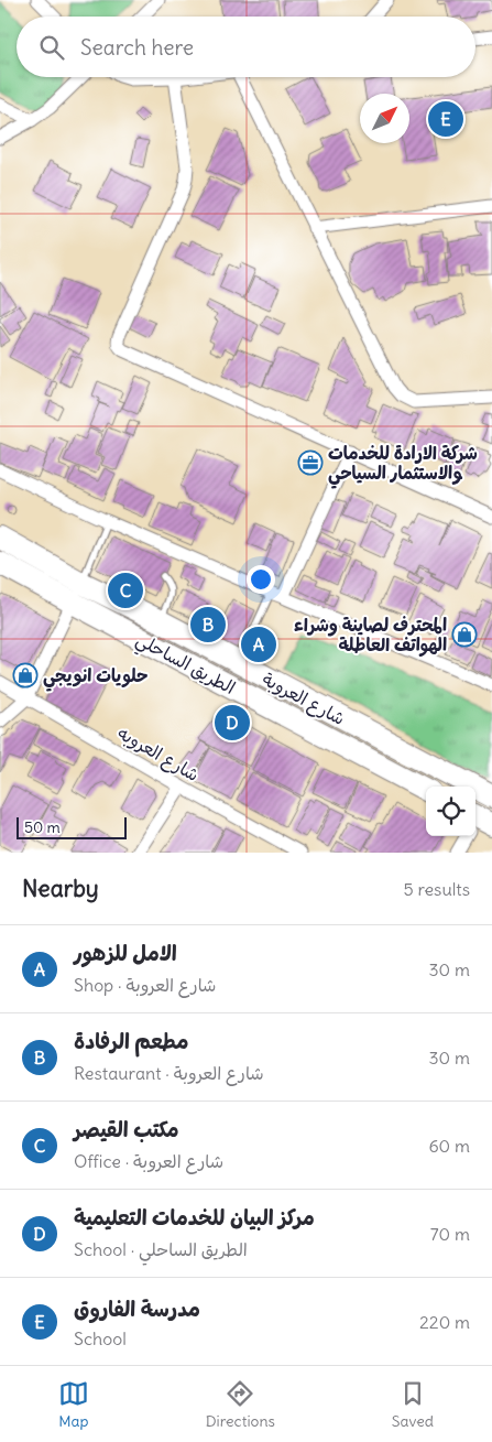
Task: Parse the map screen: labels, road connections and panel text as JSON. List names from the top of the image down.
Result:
{
  "streets": {
    "highway": ["الطريق الساحلي", "شارع العروبة"],
    "street": ["شارع العروبه"]
  },
  "places": {
    "office": ["شركة الارادة للخدمات والاستثمار السياحي"],
    "shop": ["المحترف لصاينة وشراء الهواتف العاطلة", "حلويات انويجي"]
  },
  "scale_bar": "50 m",
  "north": "top right",
  "page": {
    "search": "Search here",
    "pins": [
      "E",
      "C",
      "B",
      "A",
      "D"
    ],
    "scale": "50 m",
    "heading": ["Nearby", "5 results"],
    "list": [
      {
        "mark": "A",
        "name": "الامل للزهور",
        "note": "Shop · شارع العروبة",
        "value": "30 m"
      },
      {
        "mark": "B",
        "name": "مطعم الرفادة",
        "note": "Restaurant · شارع العروبة",
        "value": "30 m"
      },
      {
        "mark": "C",
        "name": "مكتب القيصر",
        "note": "Office · شارع العروبة",
        "value": "60 m"
      },
      {
        "mark": "D",
        "name": "مركز البيان للخدمات التعليمية",
        "note": "School · الطريق الساحلي",
        "value": "70 m"
      },
      {
        "mark": "E",
        "name": "مدرسة الفاروق",
        "note": "School",
        "value": "220 m"
      }
    ],
    "nav": ["Map", "Directions", "Saved"]
  }
}
